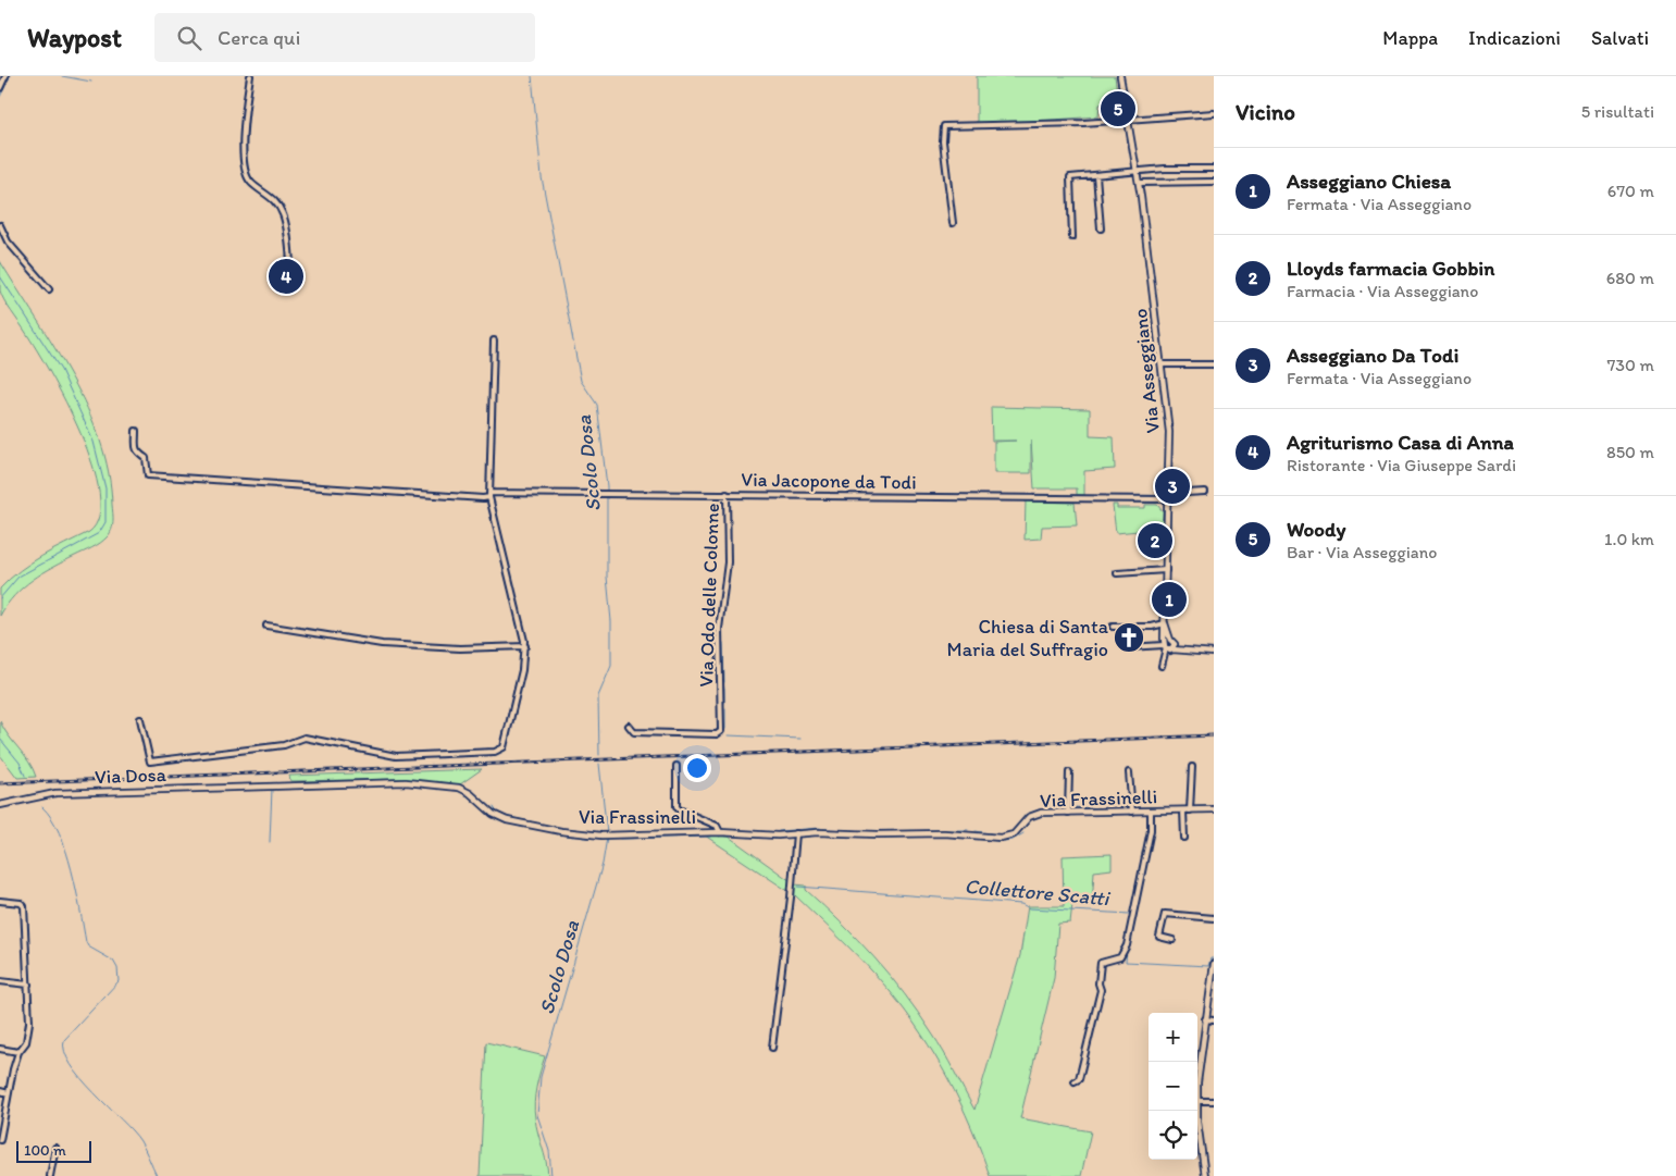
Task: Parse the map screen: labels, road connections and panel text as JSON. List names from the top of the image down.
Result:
{
  "streets": {
    "street": [
      "Via Asseggiano",
      "Via Jacopone da Todi",
      "Via Odo delle Colonne",
      "Via Dosa",
      "Via Frassinelli"
    ]
  },
  "crossings": [
    ["Via Asseggiano", "Via Jacopone da Todi"],
    ["Via Jacopone da Todi", "Via Odo delle Colonne"],
    ["Via Dosa", "Via Frassinelli"]
  ],
  "water": ["Scolo Dosa", "Collettore Scatti"],
  "places": {
    "church": ["Chiesa di Santa Maria del Suffragio"]
  },
  "scale_bar": "100 m",
  "page": {
    "header": "Waypost",
    "search": "Cerca qui",
    "nav": ["Mappa", "Indicazioni", "Salvati"],
    "heading": ["Vicino", "5 risultati"],
    "pins": [
      "5",
      "4",
      "3",
      "2",
      "1"
    ],
    "list": [
      {
        "mark": "1",
        "name": "Asseggiano Chiesa",
        "note": "Fermata · Via Asseggiano",
        "value": "670 m"
      },
      {
        "mark": "2",
        "name": "Lloyds farmacia Gobbin",
        "note": "Farmacia · Via Asseggiano",
        "value": "680 m"
      },
      {
        "mark": "3",
        "name": "Asseggiano Da Todi",
        "note": "Fermata · Via Asseggiano",
        "value": "730 m"
      },
      {
        "mark": "4",
        "name": "Agriturismo Casa di Anna",
        "note": "Ristorante · Via Giuseppe Sardi",
        "value": "850 m"
      },
      {
        "mark": "5",
        "name": "Woody",
        "note": "Bar · Via Asseggiano",
        "value": "1.0 km"
      }
    ],
    "map_buttons": ["+", "−"],
    "scale": "100 m"
  }
}
